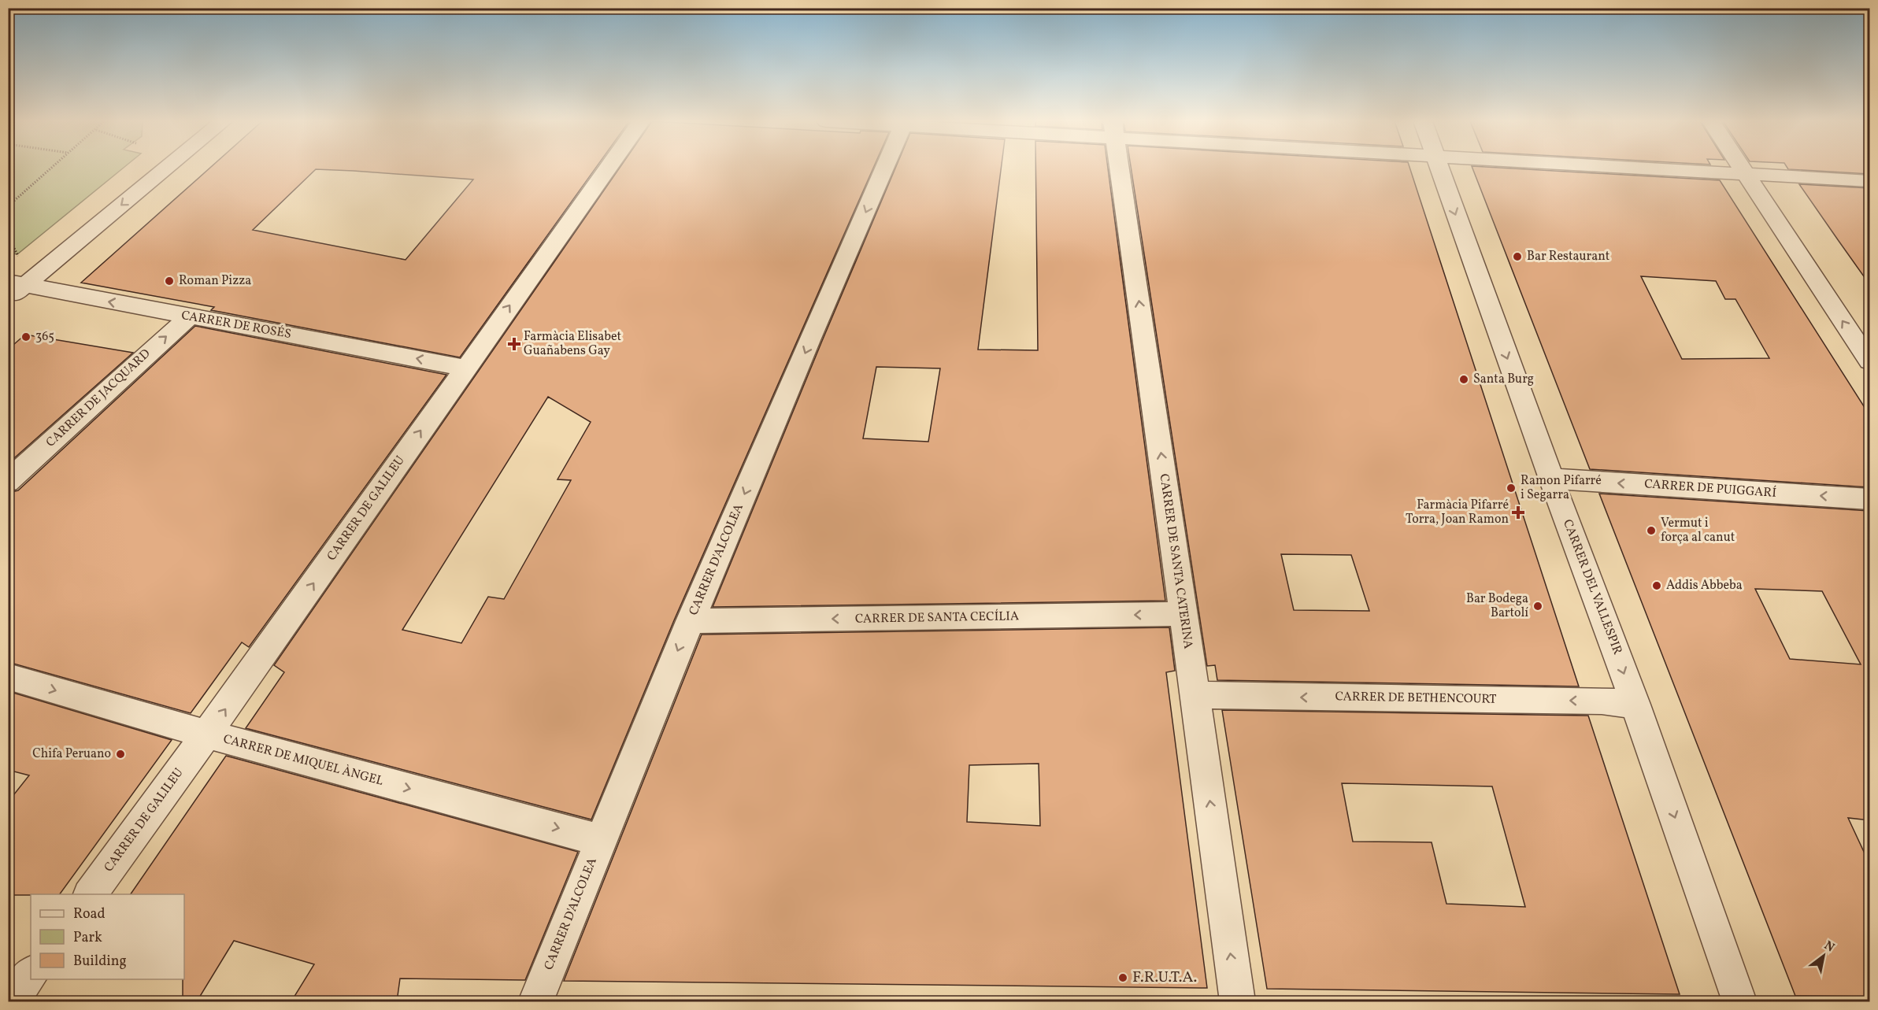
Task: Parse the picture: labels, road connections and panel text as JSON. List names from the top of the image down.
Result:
{
  "streets": {
    "street": [
      "CARRER DE ROSÉS",
      "CARRER DE JACQUARD",
      "CARRER DE PUIGGARÍ",
      "CARRER DE GALILEU",
      "CARRER D'ALCOLEA",
      "CARRER DE SANTA CATERINA",
      "CARRER DEL VALLESPIR",
      "CARRER DE SANTA CECÍLIA",
      "CARRER DE BETHENCOURT",
      "CARRER DE MIQUEL ÀNGEL"
    ]
  },
  "crossings": [
    ["CARRER DE ROSÉS", "CARRER DE JACQUARD"],
    ["CARRER DE ROSÉS", "CARRER DE GALILEU"],
    ["CARRER DE PUIGGARÍ", "CARRER DEL VALLESPIR"],
    ["CARRER DE GALILEU", "CARRER DE MIQUEL ÀNGEL"],
    ["CARRER D'ALCOLEA", "CARRER DE SANTA CECÍLIA"],
    ["CARRER D'ALCOLEA", "CARRER DE MIQUEL ÀNGEL"],
    ["CARRER DE SANTA CATERINA", "CARRER DE SANTA CECÍLIA"],
    ["CARRER DE SANTA CATERINA", "CARRER DE BETHENCOURT"],
    ["CARRER DEL VALLESPIR", "CARRER DE BETHENCOURT"]
  ],
  "one_way": [
    "CARRER DE ROSÉS",
    "CARRER DE PUIGGARÍ",
    "CARRER DE GALILEU",
    "CARRER D'ALCOLEA",
    "CARRER DE SANTA CATERINA",
    "CARRER DEL VALLESPIR",
    "CARRER DE SANTA CECÍLIA",
    "CARRER DE BETHENCOURT",
    "CARRER DE MIQUEL ÀNGEL"
  ],
  "places": {
    "other": [
      "Bar Restaurant",
      "Roman Pizza",
      "365",
      "Santa Burg",
      "Ramon Pifarré i Segarra",
      "Vermut i força al canut",
      "Addis Abbeba",
      "Bar Bodega Bartolí",
      "Chifa Peruano",
      "F.R.U.T.A."
    ],
    "health": ["Farmàcia Elisabet Guañabens Gay", "Farmàcia Pifarré Torra, Joan Ramon"]
  },
  "legend": ["Road", "Park", "Building"],
  "north": "top right"
}
